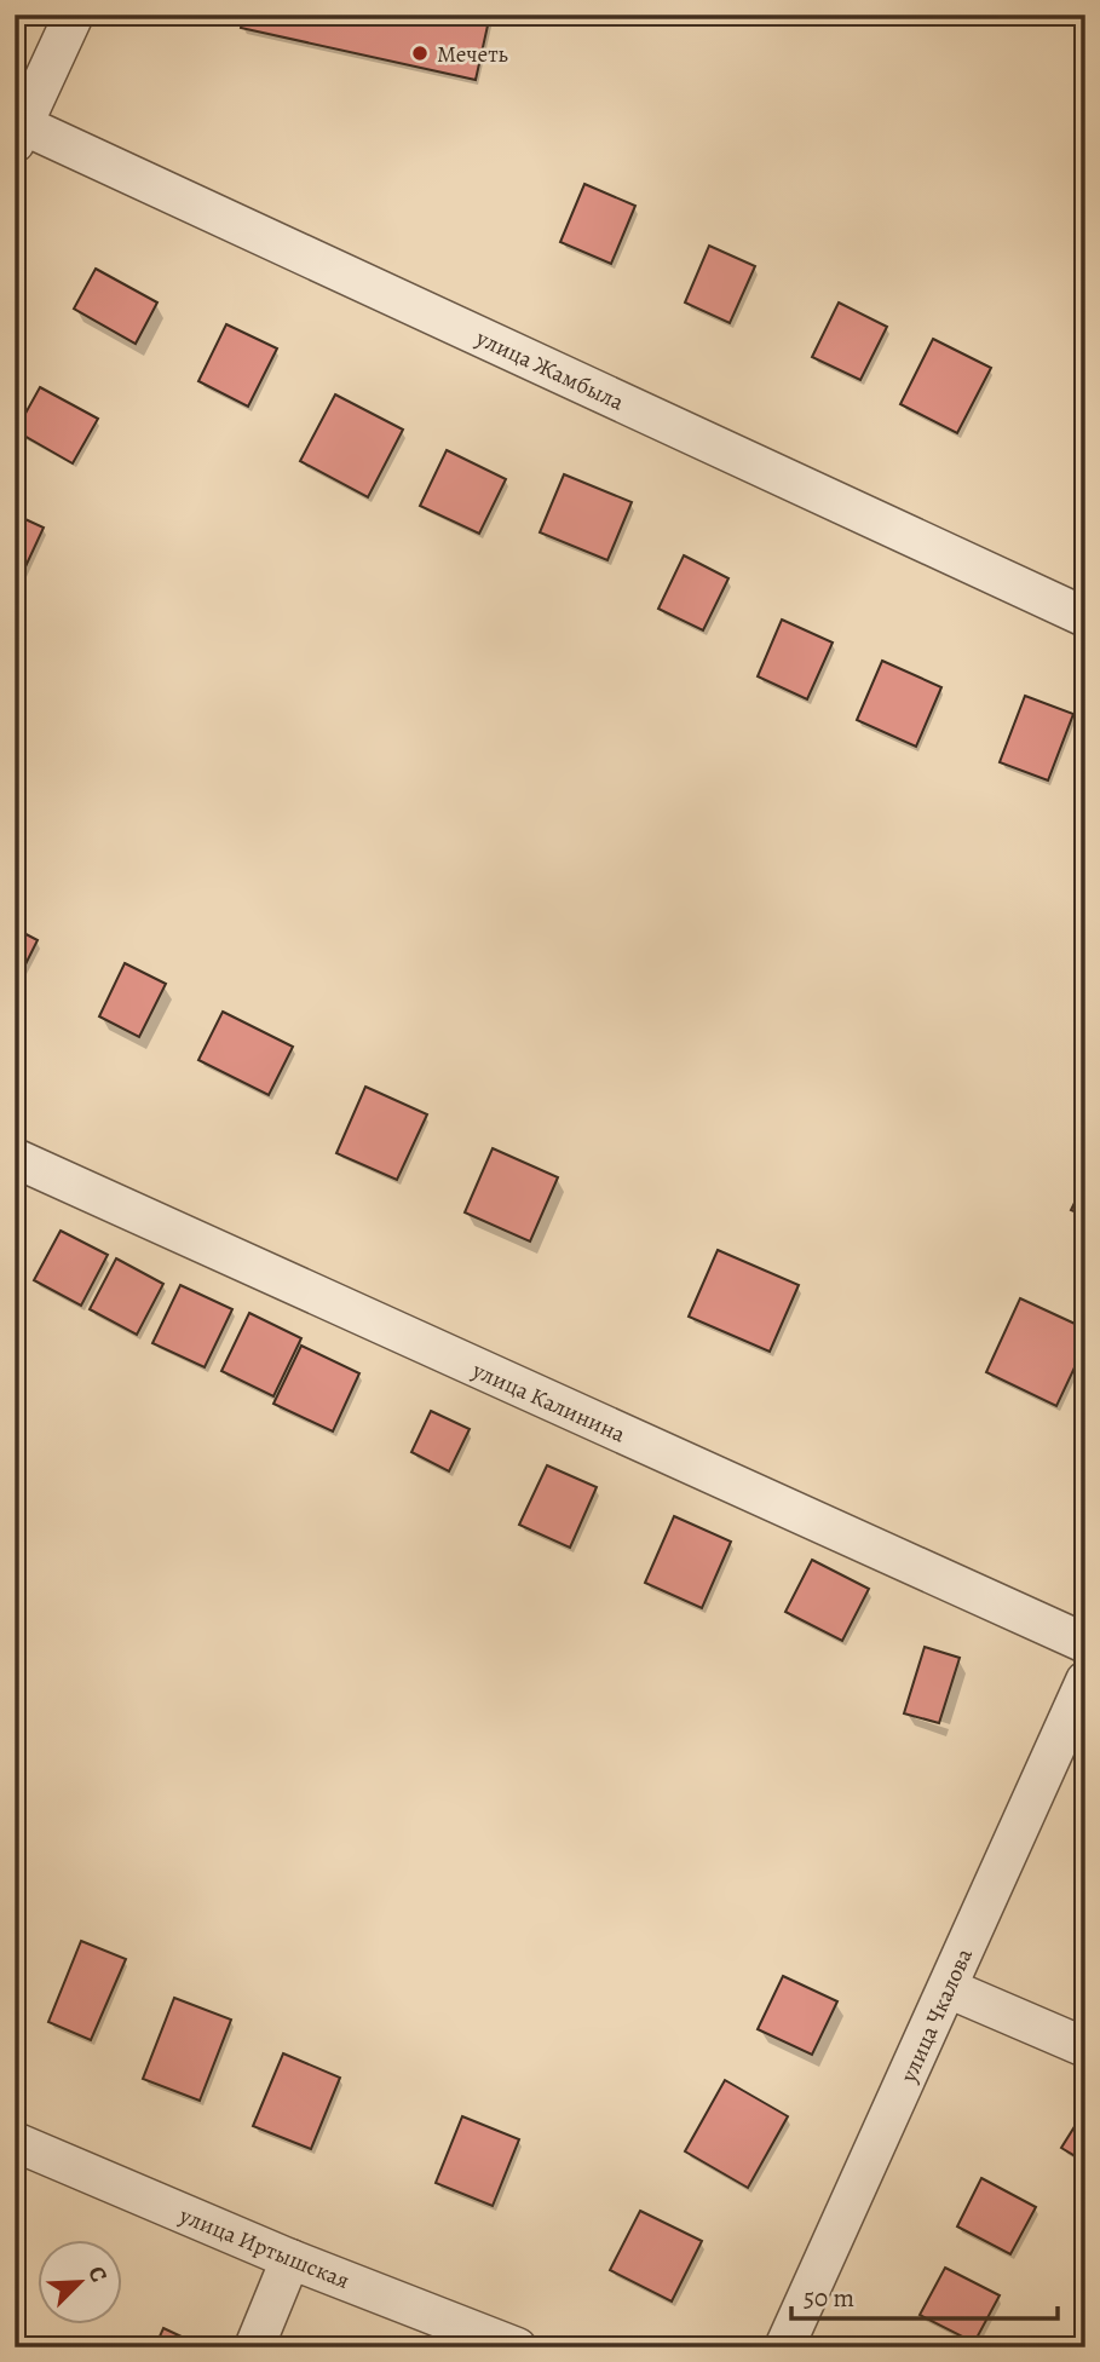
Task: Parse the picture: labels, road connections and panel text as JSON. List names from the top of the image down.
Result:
{
  "streets": {
    "street": [
      "улица Жамбыла",
      "улица Калинина",
      "улица Чкалова",
      "улица Иртышская"
    ]
  },
  "places": ["Мечеть"],
  "scale_bar": "50 m",
  "north": "top right"
}
